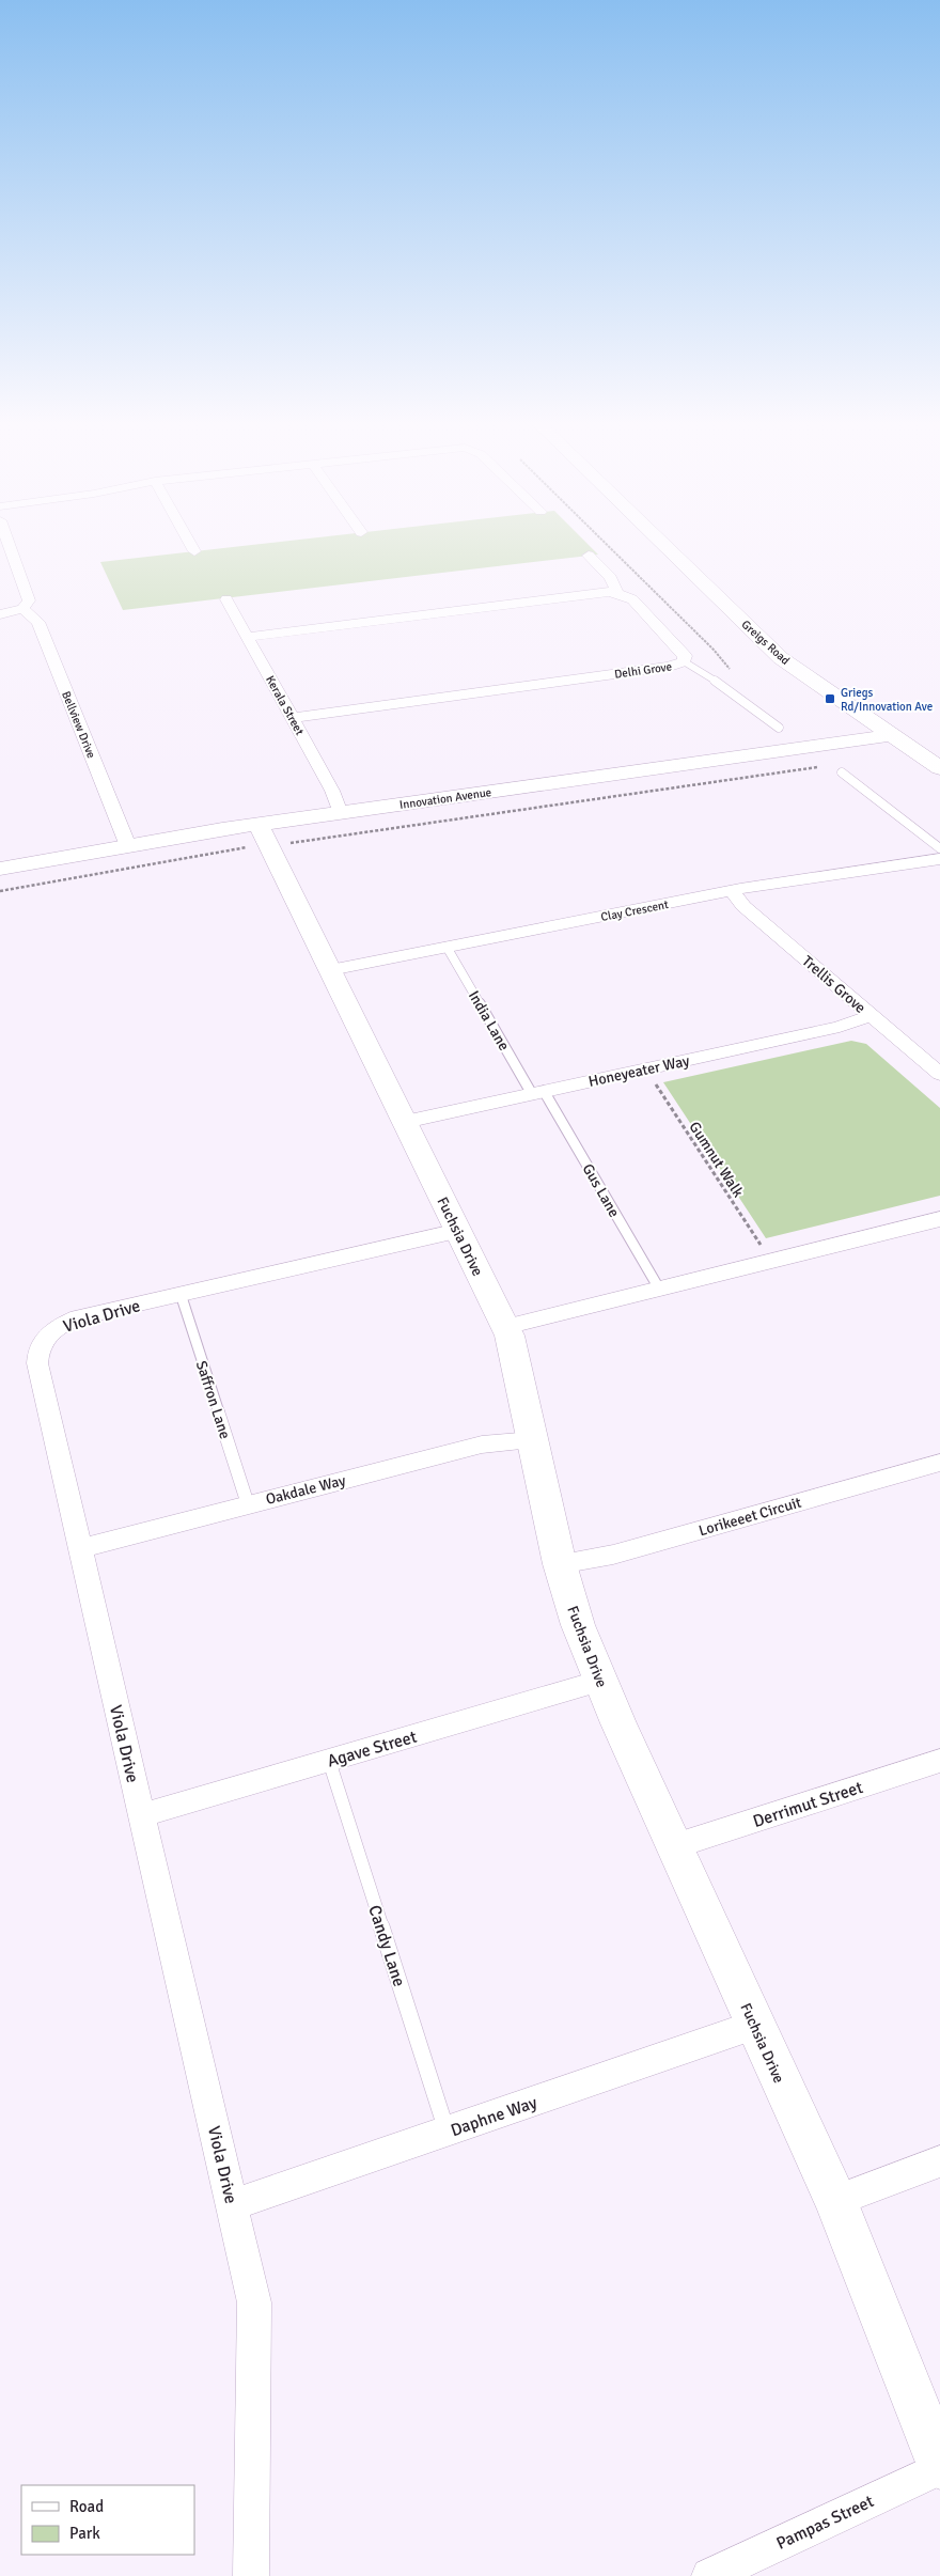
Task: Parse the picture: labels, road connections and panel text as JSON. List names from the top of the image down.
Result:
{
  "streets": {
    "street": [
      "Greigs Road",
      "Delhi Grove",
      "Kerala Street",
      "Bellview Drive",
      "Innovation Avenue",
      "Clay Crescent",
      "Trellis Grove",
      "Honeyeater Way",
      "Fuchsia Drive",
      "Viola Drive",
      "Oakdale Way",
      "Lorikeeet Circuit",
      "Agave Street",
      "Derrimut Street",
      "Daphne Way",
      "Pampas Street"
    ],
    "lane": [
      "India Lane",
      "Gus Lane",
      "Saffron Lane",
      "Candy Lane"
    ],
    "path": ["Gumnut Walk"]
  },
  "crossings": [
    ["Greigs Road", "Innovation Avenue"],
    ["Delhi Grove", "Kerala Street"],
    ["Kerala Street", "Innovation Avenue"],
    ["Bellview Drive", "Innovation Avenue"],
    ["Innovation Avenue", "Fuchsia Drive"],
    ["Clay Crescent", "Trellis Grove"],
    ["Clay Crescent", "India Lane"],
    ["Clay Crescent", "Fuchsia Drive"],
    ["Trellis Grove", "Honeyeater Way"],
    ["India Lane", "Honeyeater Way"],
    ["India Lane", "Gus Lane"],
    ["Honeyeater Way", "Gumnut Walk"],
    ["Honeyeater Way", "Gus Lane"],
    ["Honeyeater Way", "Fuchsia Drive"],
    ["Fuchsia Drive", "Viola Drive"],
    ["Fuchsia Drive", "Oakdale Way"],
    ["Fuchsia Drive", "Lorikeeet Circuit"],
    ["Fuchsia Drive", "Agave Street"],
    ["Fuchsia Drive", "Derrimut Street"],
    ["Fuchsia Drive", "Daphne Way"],
    ["Fuchsia Drive", "Pampas Street"],
    ["Viola Drive", "Saffron Lane"],
    ["Viola Drive", "Oakdale Way"],
    ["Viola Drive", "Agave Street"],
    ["Viola Drive", "Daphne Way"],
    ["Saffron Lane", "Oakdale Way"],
    ["Agave Street", "Candy Lane"],
    ["Candy Lane", "Daphne Way"]
  ],
  "places": {
    "transit": ["Griegs Rd/Innovation Ave"]
  },
  "legend": ["Road", "Park"]
}
